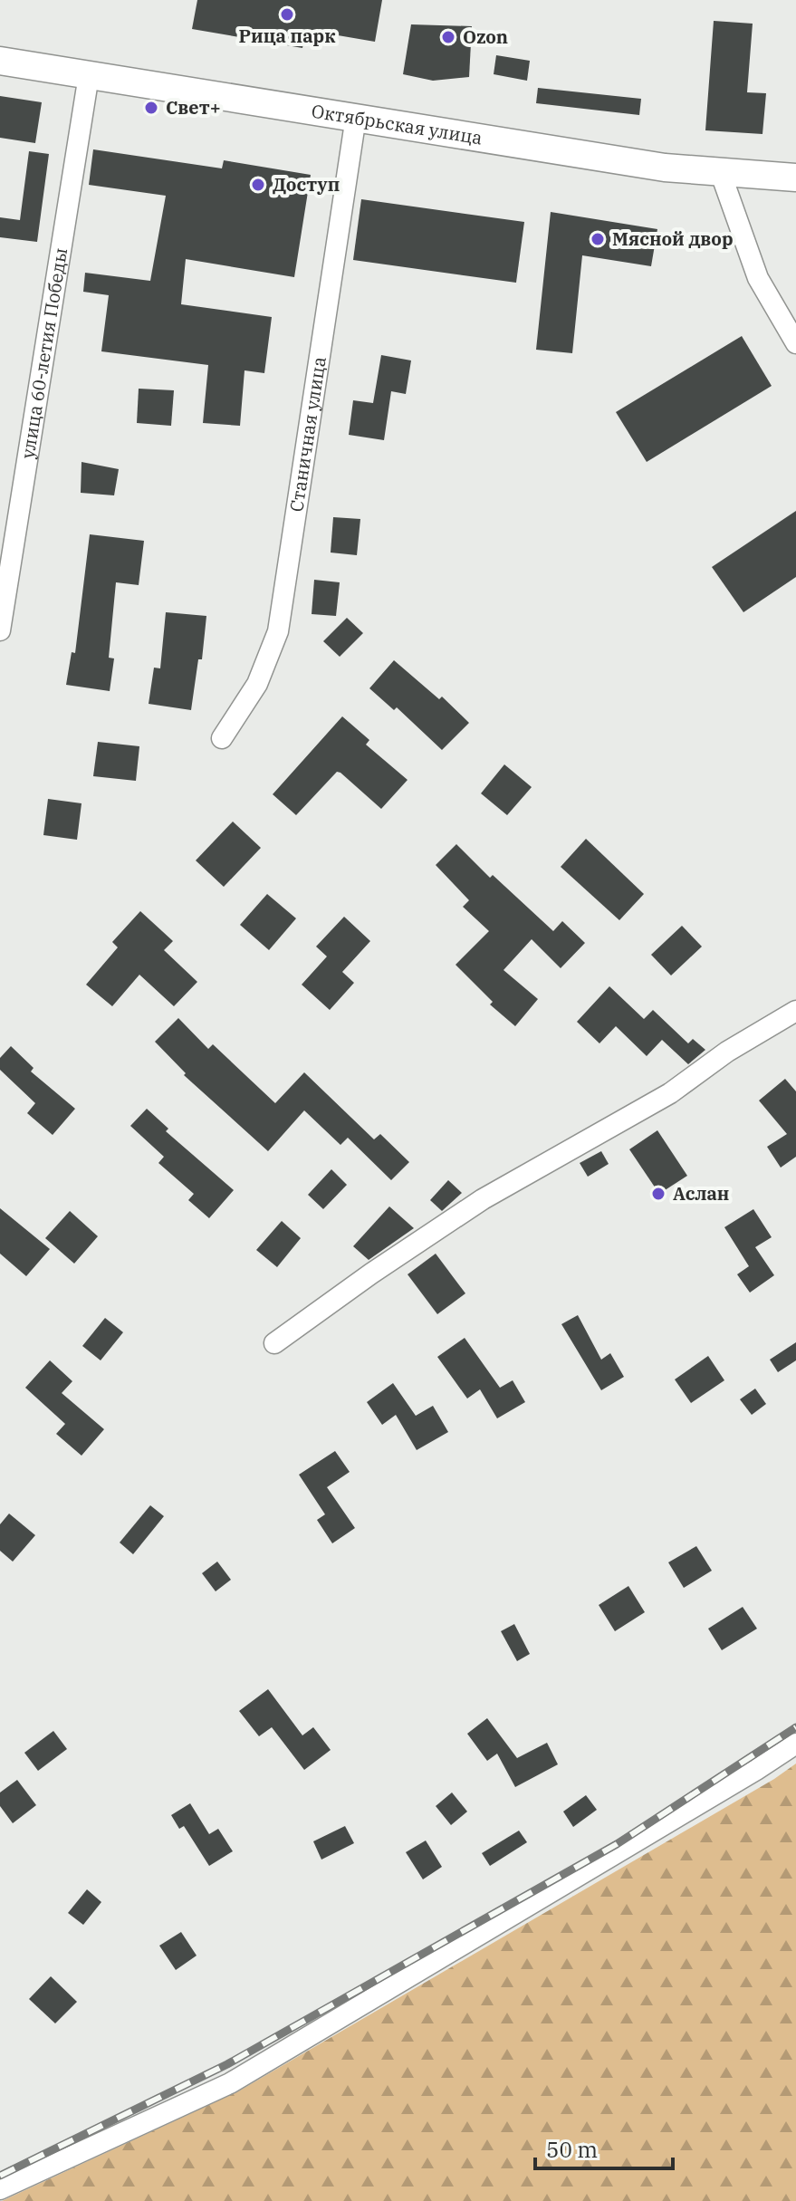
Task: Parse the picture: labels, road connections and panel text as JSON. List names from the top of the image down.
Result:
{
  "streets": {
    "main road": ["Октябрьская улица"],
    "street": ["улица 60-летия Победы", "Станичная улица"]
  },
  "crossings": [
    ["Октябрьская улица", "улица 60-летия Победы"],
    ["Октябрьская улица", "Станичная улица"]
  ],
  "places": [
    "Рица парк",
    "Ozon",
    "Свет+",
    "Доступ",
    "Мясной двор",
    "Аслан"
  ],
  "scale_bar": "50 m"
}
